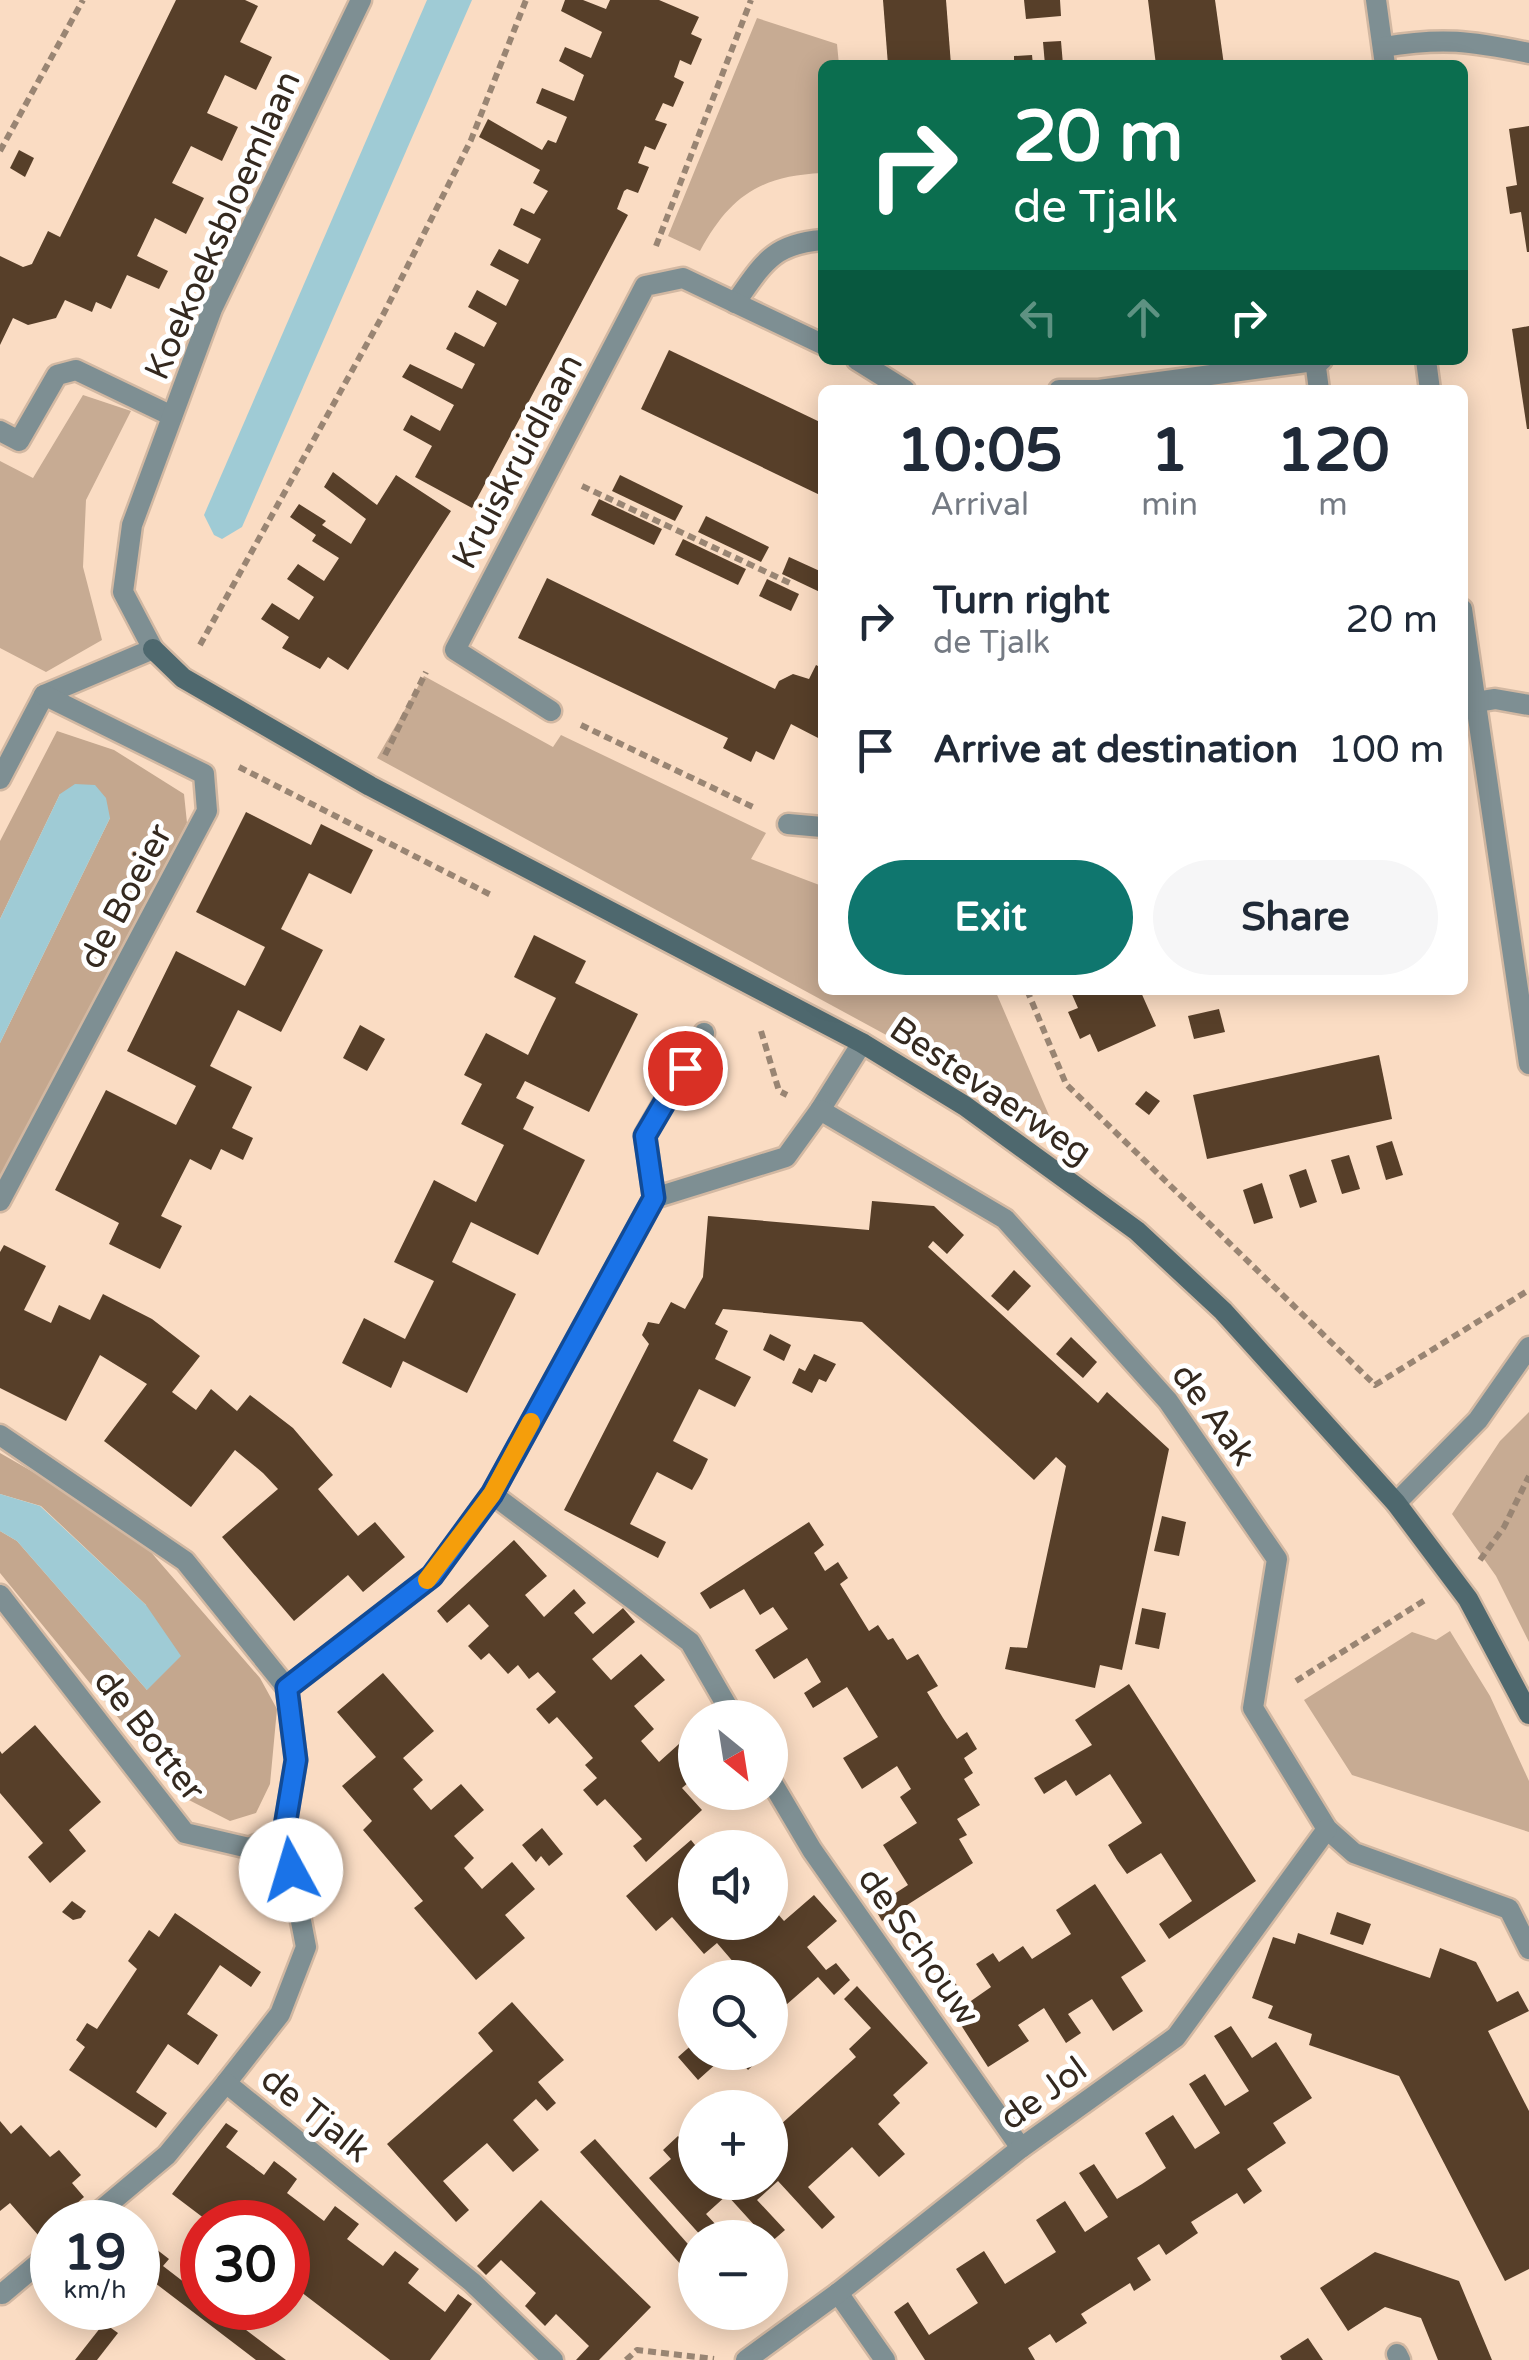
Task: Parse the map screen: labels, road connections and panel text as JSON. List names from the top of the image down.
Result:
{
  "streets": {
    "street": [
      "Koekoeksbloemlaan",
      "Kruiskruidlaan",
      "de Boeier",
      "Bestevaerweg",
      "de Aak",
      "de Botter",
      "de Schouw",
      "de Jol",
      "de Tjalk"
    ]
  },
  "crossings": [
    ["Koekoeksbloemlaan", "Bestevaerweg"],
    ["de Schouw", "de Jol"]
  ],
  "north": "bottom right",
  "page": {
    "turn": ["20 m", "de Tjalk"],
    "eta": [
      "10:05",
      "Arrival",
      "1",
      "min",
      "120",
      "m"
    ],
    "list": [
      {
        "name": "Turn right",
        "note": "de Tjalk",
        "value": "20 m"
      },
      {
        "name": "Arrive at destination",
        "value": "100 m"
      }
    ],
    "buttons": ["Exit", "Share"],
    "map_buttons": ["+", "−"],
    "speed": "19 km/h",
    "limit": "30"
  }
}
